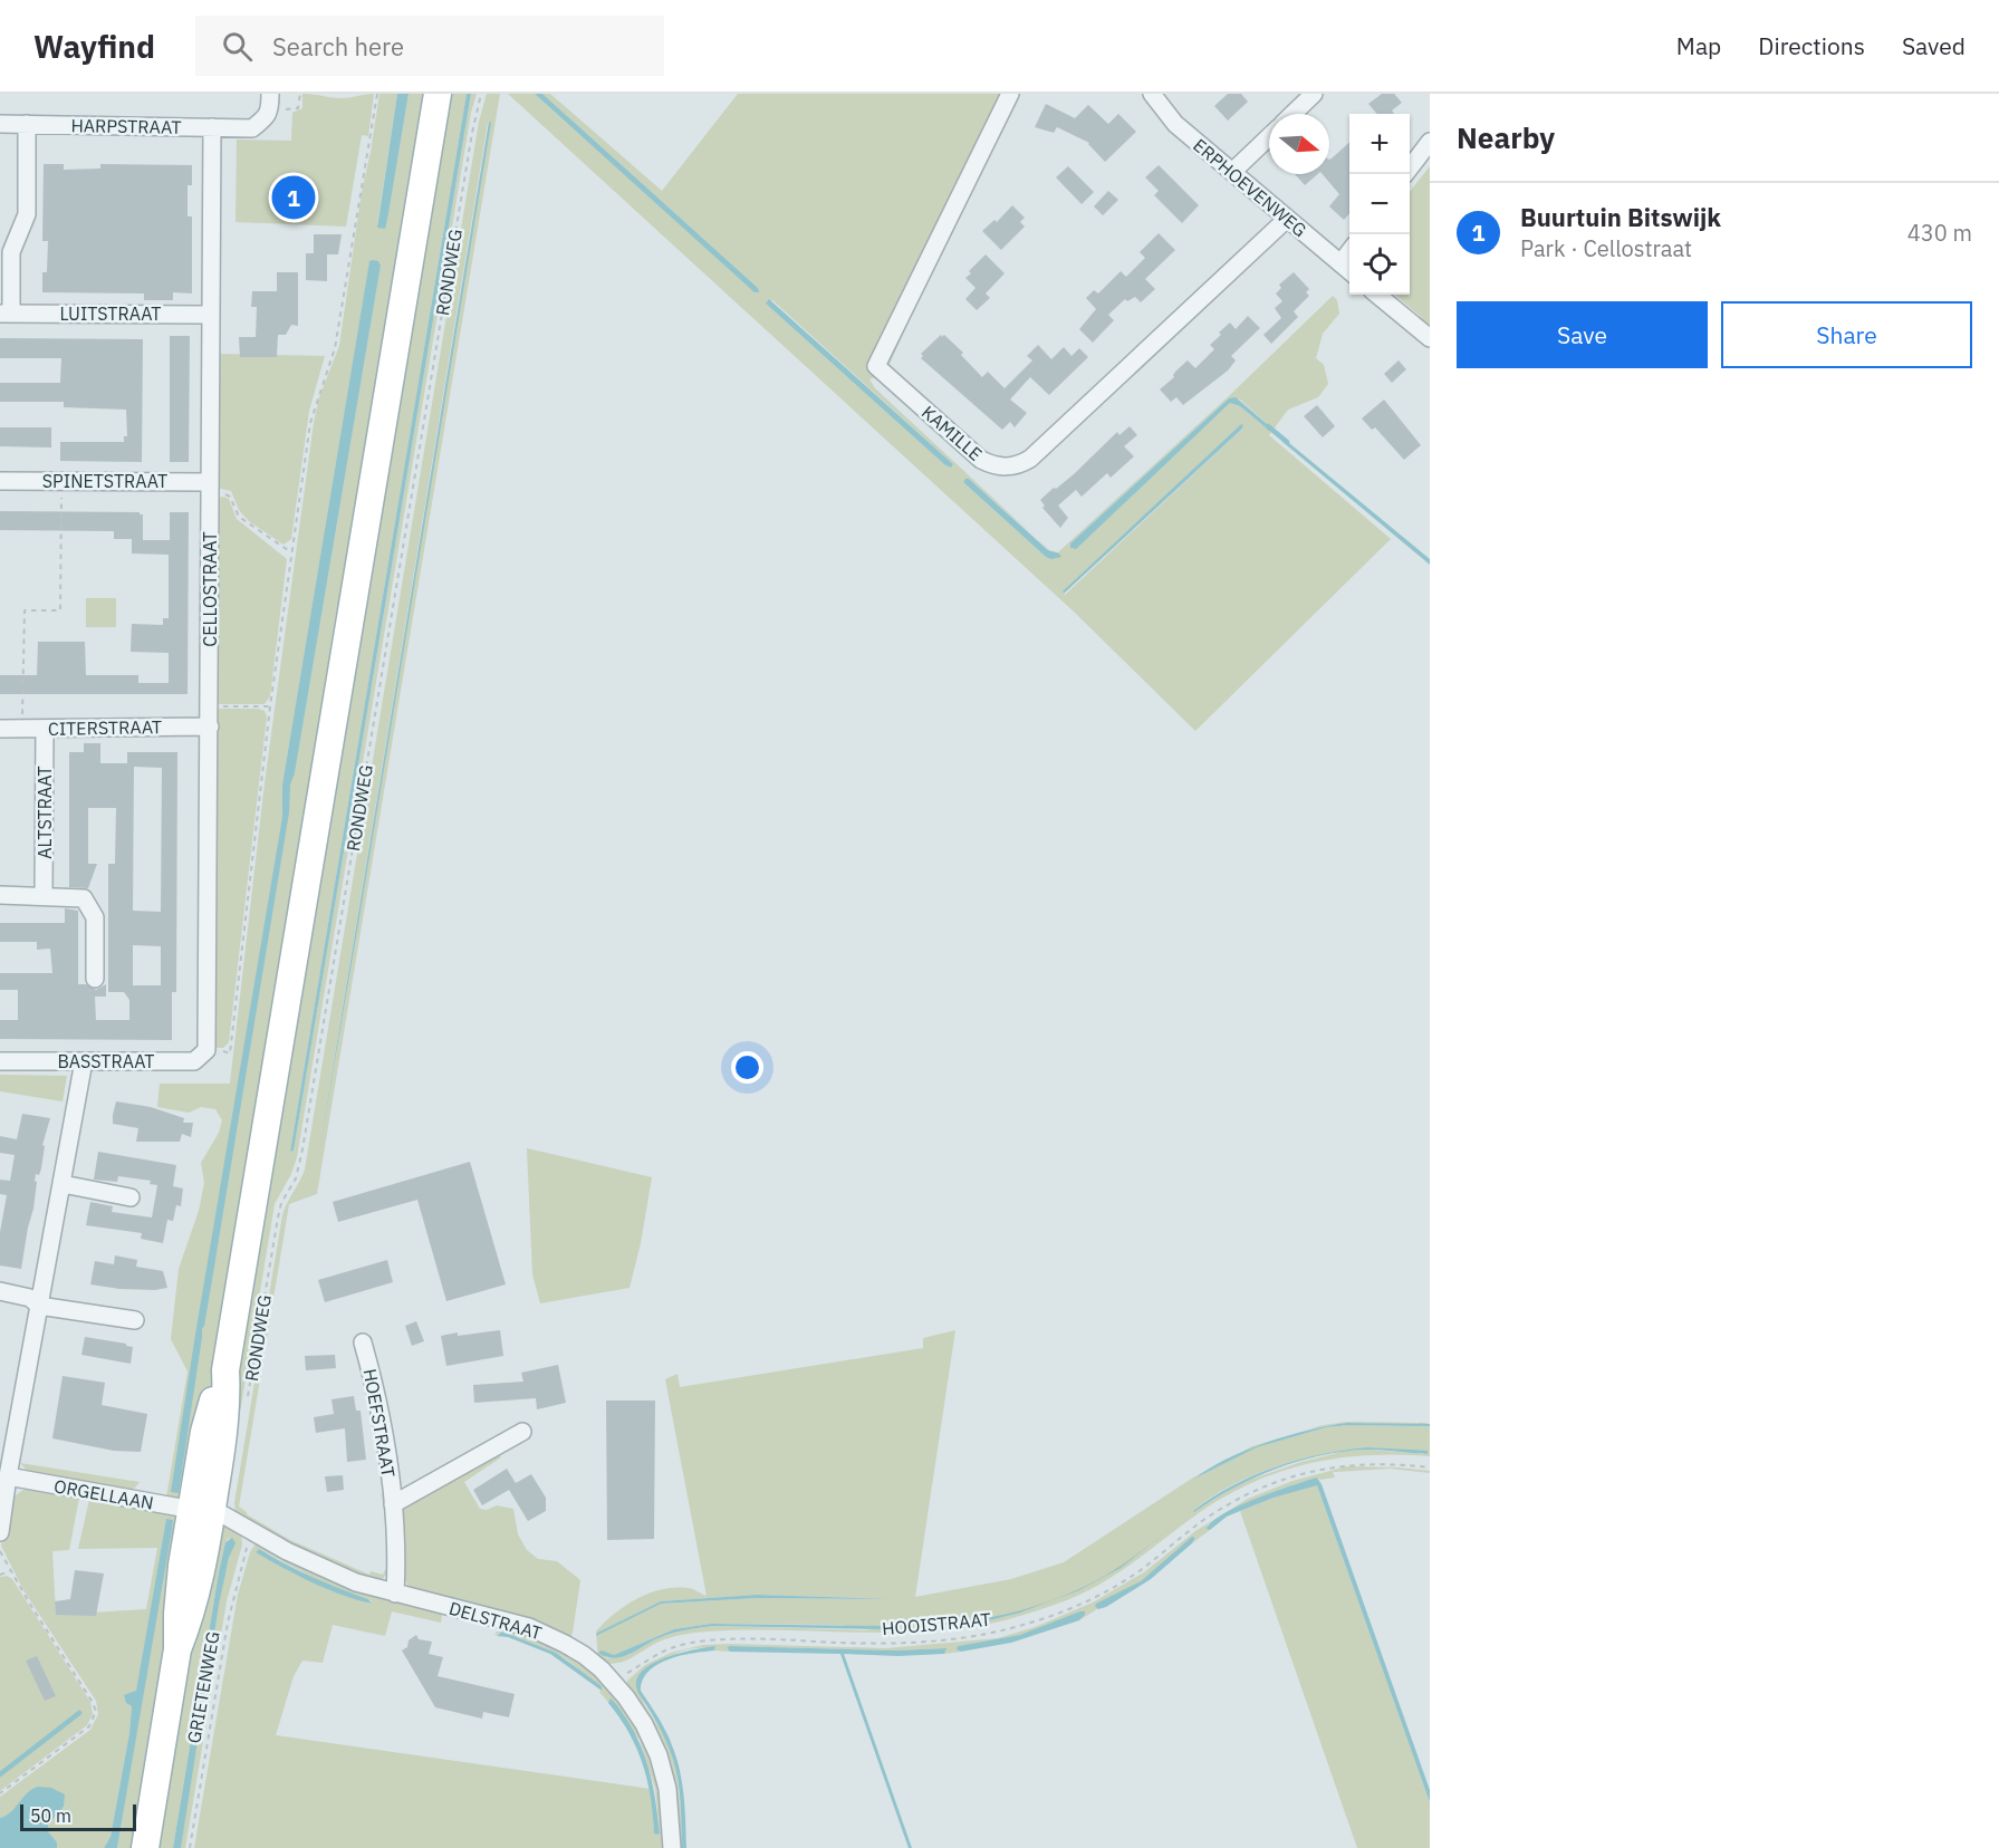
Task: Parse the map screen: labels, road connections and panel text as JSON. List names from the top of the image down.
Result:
{
  "streets": {
    "main road": ["RONDWEG"],
    "street": [
      "HARPSTRAAT",
      "ERPHOEVENWEG",
      "LUITSTRAAT",
      "KAMILLE",
      "SPINETSTRAAT",
      "CELLOSTRAAT",
      "CITERSTRAAT",
      "ALTSTRAAT",
      "BASSTRAAT",
      "HOEFSTRAAT",
      "ORGELLAAN",
      "DELSTRAAT"
    ],
    "path": ["HOOISTRAAT", "GRIETENWEG"]
  },
  "crossings": [
    ["HARPSTRAAT", "LUITSTRAAT"],
    ["HARPSTRAAT", "CELLOSTRAAT"],
    ["ERPHOEVENWEG", "KAMILLE"],
    ["RONDWEG", "ORGELLAAN"],
    ["RONDWEG", "DELSTRAAT"],
    ["LUITSTRAAT", "CELLOSTRAAT"],
    ["SPINETSTRAAT", "CELLOSTRAAT"],
    ["CELLOSTRAAT", "CITERSTRAAT"],
    ["CELLOSTRAAT", "BASSTRAAT"],
    ["CITERSTRAAT", "ALTSTRAAT"],
    ["HOEFSTRAAT", "DELSTRAAT"],
    ["ORGELLAAN", "DELSTRAAT"],
    ["DELSTRAAT", "HOOISTRAAT"],
    ["DELSTRAAT", "GRIETENWEG"]
  ],
  "scale_bar": "50 m",
  "north": "right",
  "page": {
    "header": "Wayfind",
    "search": "Search here",
    "nav": ["Map", "Directions", "Saved"],
    "heading": "Nearby",
    "map_buttons": ["+", "−"],
    "pins": "1",
    "list": [
      {
        "mark": "1",
        "name": "Buurtuin Bitswijk",
        "note": "Park · Cellostraat",
        "value": "430 m"
      }
    ],
    "buttons": ["Save", "Share"],
    "scale": "50 m"
  }
}
